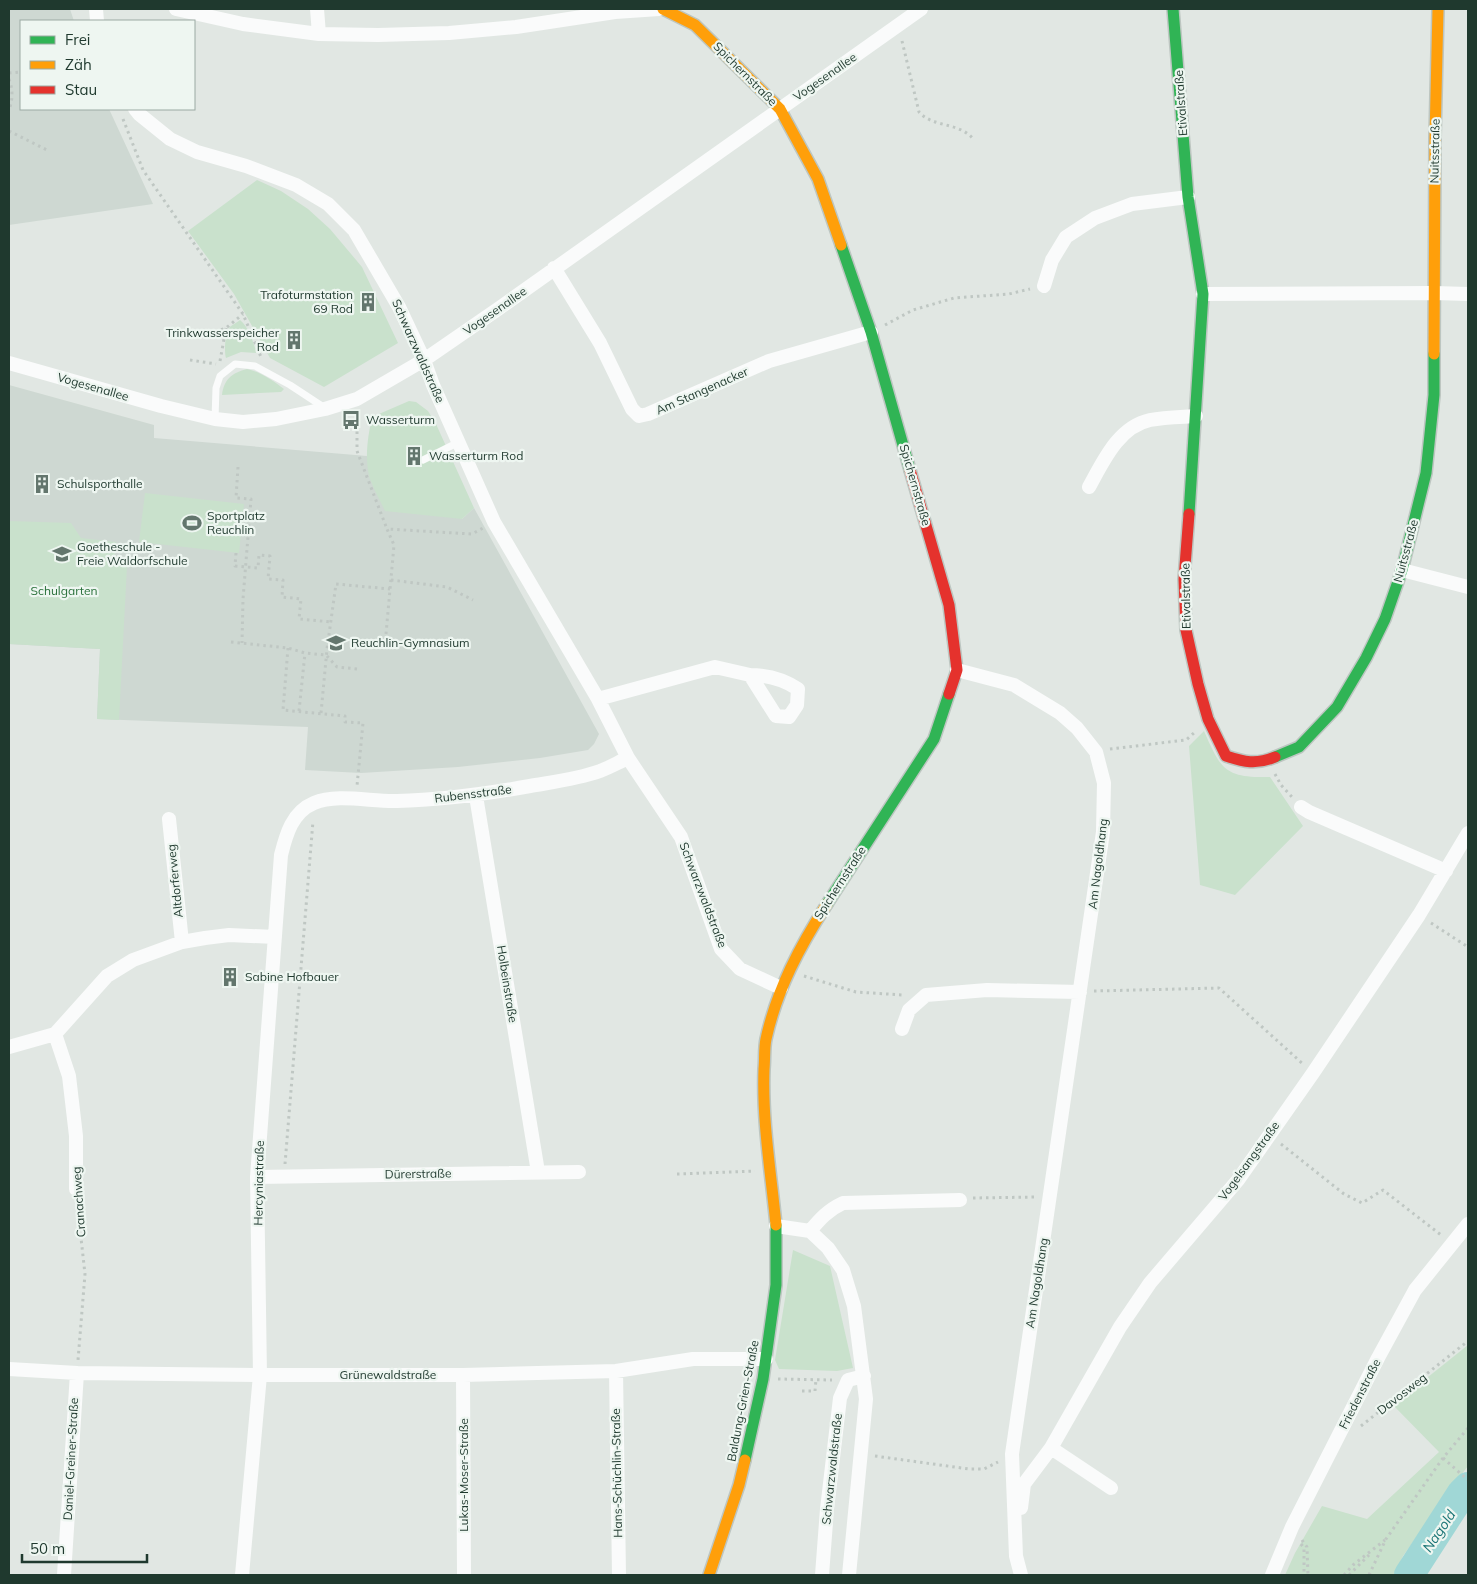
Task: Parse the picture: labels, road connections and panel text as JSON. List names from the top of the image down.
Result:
{
  "streets": {
    "street": [
      "Spichernstraße",
      "Vogesenallee",
      "Etivalstraße",
      "Nuitsstraße",
      "Schwarzwaldstraße",
      "Am Stangenacker",
      "Rubensstraße",
      "Am Nagoldhang",
      "Altdorferweg",
      "Holbeinstraße",
      "Vogelsangstraße",
      "Dürerstraße",
      "Hercyniastraße",
      "Cranachweg",
      "Grünewaldstraße",
      "Friedenstraße",
      "Baldung-Grien-Straße",
      "Daniel-Greiner-Straße",
      "Hans-Schüchlin-Straße",
      "Lukas-Moser-Straße"
    ],
    "path": ["Davosweg"]
  },
  "crossings": [
    ["Spichernstraße", "Vogesenallee"],
    ["Spichernstraße", "Schwarzwaldstraße"],
    ["Spichernstraße", "Am Stangenacker"],
    ["Spichernstraße", "Am Nagoldhang"],
    ["Vogesenallee", "Schwarzwaldstraße"],
    ["Vogesenallee", "Am Stangenacker"],
    ["Etivalstraße", "Nuitsstraße"],
    ["Schwarzwaldstraße", "Rubensstraße"],
    ["Rubensstraße", "Holbeinstraße"],
    ["Rubensstraße", "Hercyniastraße"],
    ["Am Nagoldhang", "Vogelsangstraße"],
    ["Holbeinstraße", "Dürerstraße"],
    ["Dürerstraße", "Hercyniastraße"],
    ["Hercyniastraße", "Grünewaldstraße"],
    ["Cranachweg", "Grünewaldstraße"],
    ["Cranachweg", "Daniel-Greiner-Straße"],
    ["Grünewaldstraße", "Baldung-Grien-Straße"],
    ["Grünewaldstraße", "Daniel-Greiner-Straße"],
    ["Grünewaldstraße", "Hans-Schüchlin-Straße"],
    ["Grünewaldstraße", "Lukas-Moser-Straße"]
  ],
  "water": ["Nagold"],
  "parks": ["Schulgarten"],
  "places": {
    "building": [
      "Trafoturmstation 69 Rod",
      "Trinkwasserspeicher Rod",
      "Wasserturm Rod",
      "Schulsporthalle",
      "Sabine Hofbauer"
    ],
    "bus stop": ["Wasserturm"],
    "sports": ["Sportplatz Reuchlin"],
    "school or university": ["Goetheschule - Freie Waldorfschule", "Reuchlin-Gymnasium"]
  },
  "legend": ["Frei", "Zäh", "Stau"],
  "scale_bar": "50 m"
}
